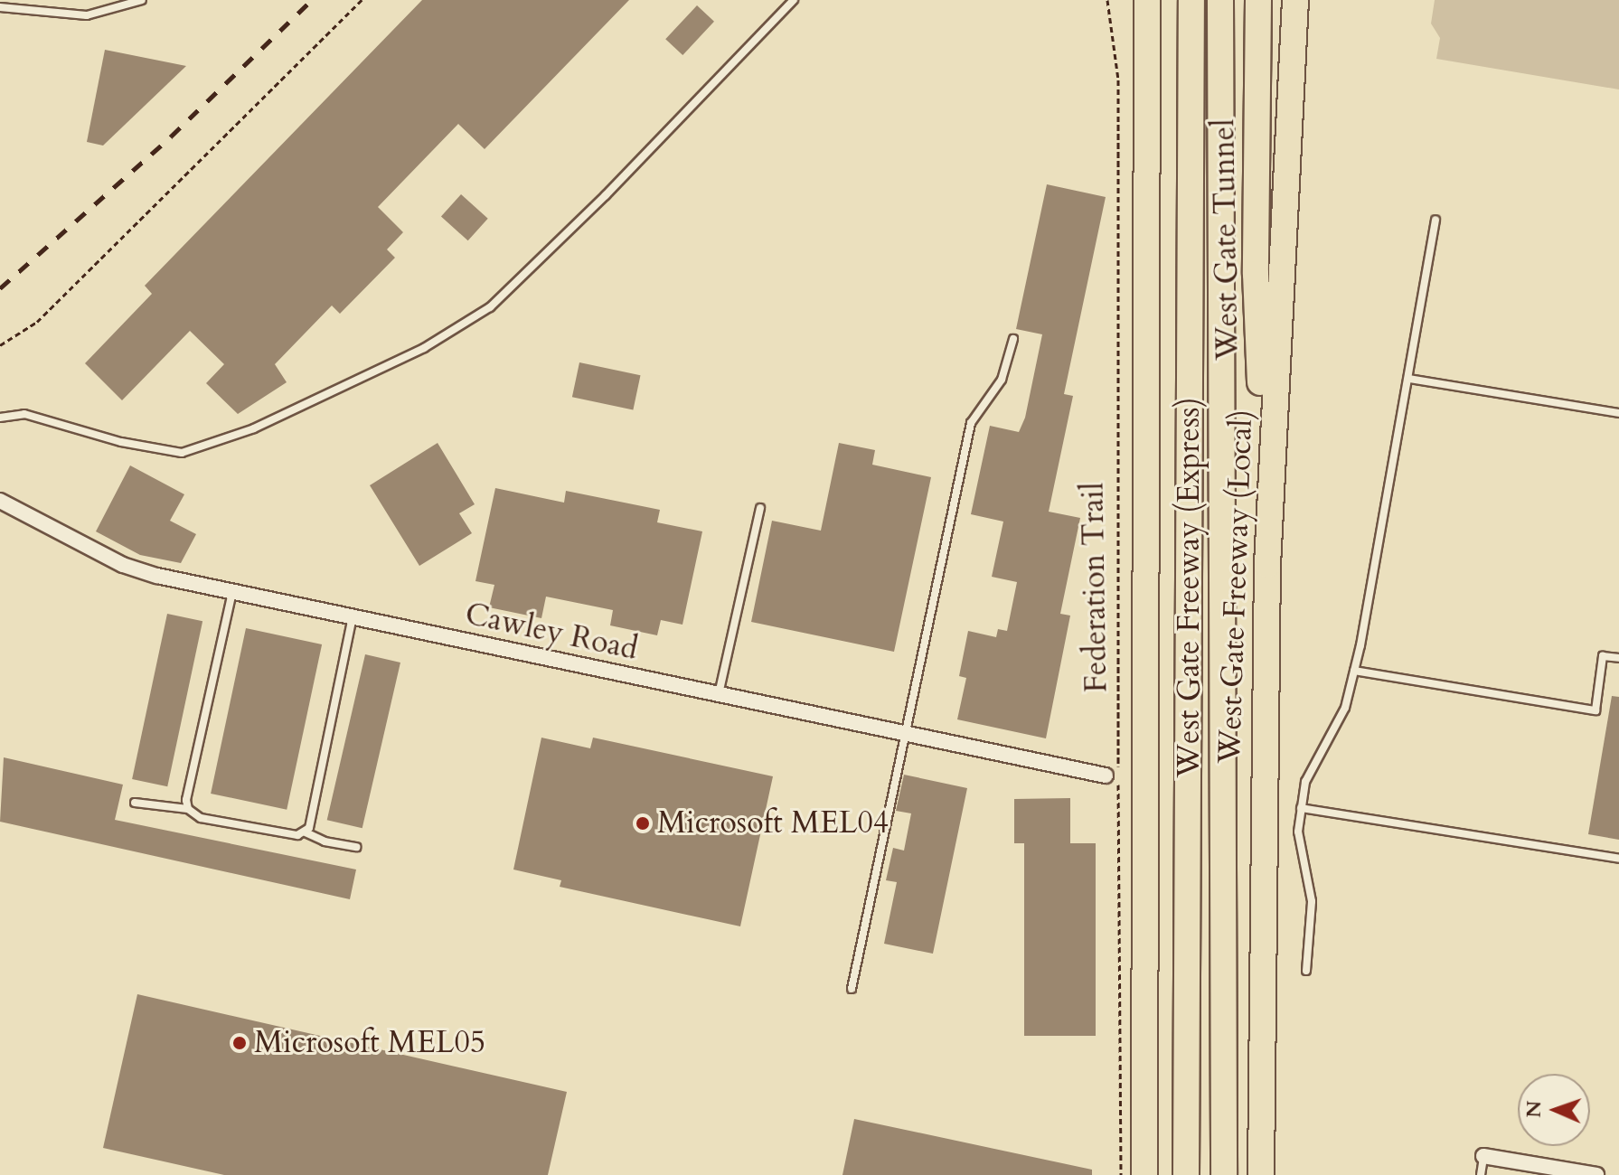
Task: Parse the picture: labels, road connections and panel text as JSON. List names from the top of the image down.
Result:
{
  "streets": {
    "highway": ["West Gate Tunnel", "West Gate Freeway (Local)", "West Gate Freeway (Express)"],
    "street": ["Cawley Road"],
    "path": ["Federation Trail"]
  },
  "crossings": [
    ["West Gate Tunnel", "West Gate Freeway (Local)"]
  ],
  "places": ["Microsoft MEL04", "Microsoft MEL05"],
  "north": "left"
}
